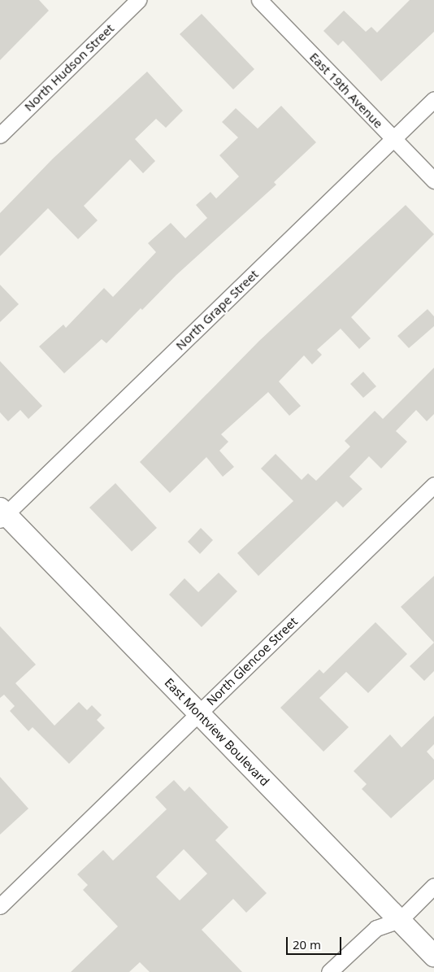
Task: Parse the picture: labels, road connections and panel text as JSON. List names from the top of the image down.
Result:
{
  "streets": {
    "street": [
      "North Hudson Street",
      "East 19th Avenue",
      "North Grape Street",
      "North Glencoe Street",
      "East Montview Boulevard"
    ]
  },
  "crossings": [
    ["East 19th Avenue", "North Grape Street"],
    ["North Grape Street", "East Montview Boulevard"],
    ["North Glencoe Street", "East Montview Boulevard"]
  ],
  "scale_bar": "20 m"
}
